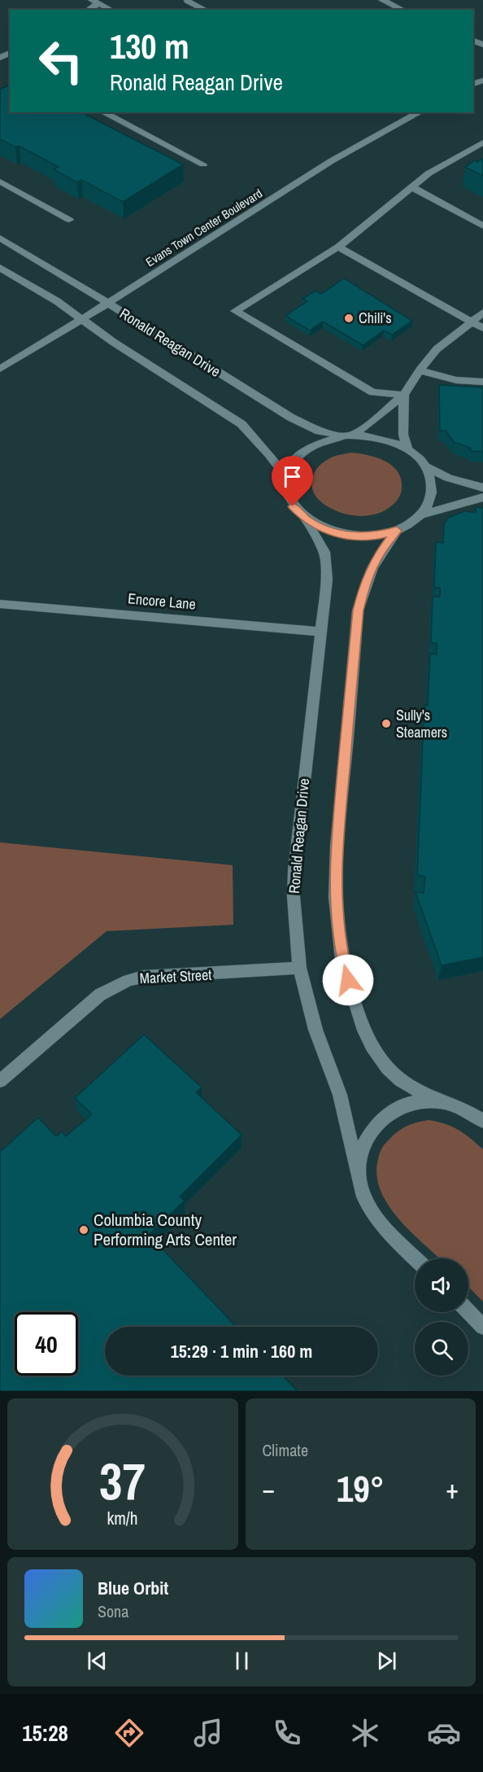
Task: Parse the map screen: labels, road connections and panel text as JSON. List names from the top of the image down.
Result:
{
  "streets": {
    "street": [
      "Evans Town Center Boulevard",
      "Ronald Reagan Drive",
      "Encore Lane",
      "Market Street"
    ]
  },
  "crossings": [
    ["Evans Town Center Boulevard", "Ronald Reagan Drive"],
    ["Ronald Reagan Drive", "Encore Lane"],
    ["Ronald Reagan Drive", "Market Street"]
  ],
  "places": ["Chili's", "Sully's Steamers", "Columbia County Performing Arts Center"],
  "page": {
    "turn": ["130 m", "Ronald Reagan Drive"],
    "limit": "40",
    "trip": "15:29 · 1 min · 160 m",
    "tile": "Climate",
    "heat": ["−", "19°", "+"],
    "song": ["Blue Orbit", "Sona"],
    "tabs": "15:28",
    "gauge": ["37", "km/h"]
  }
}
